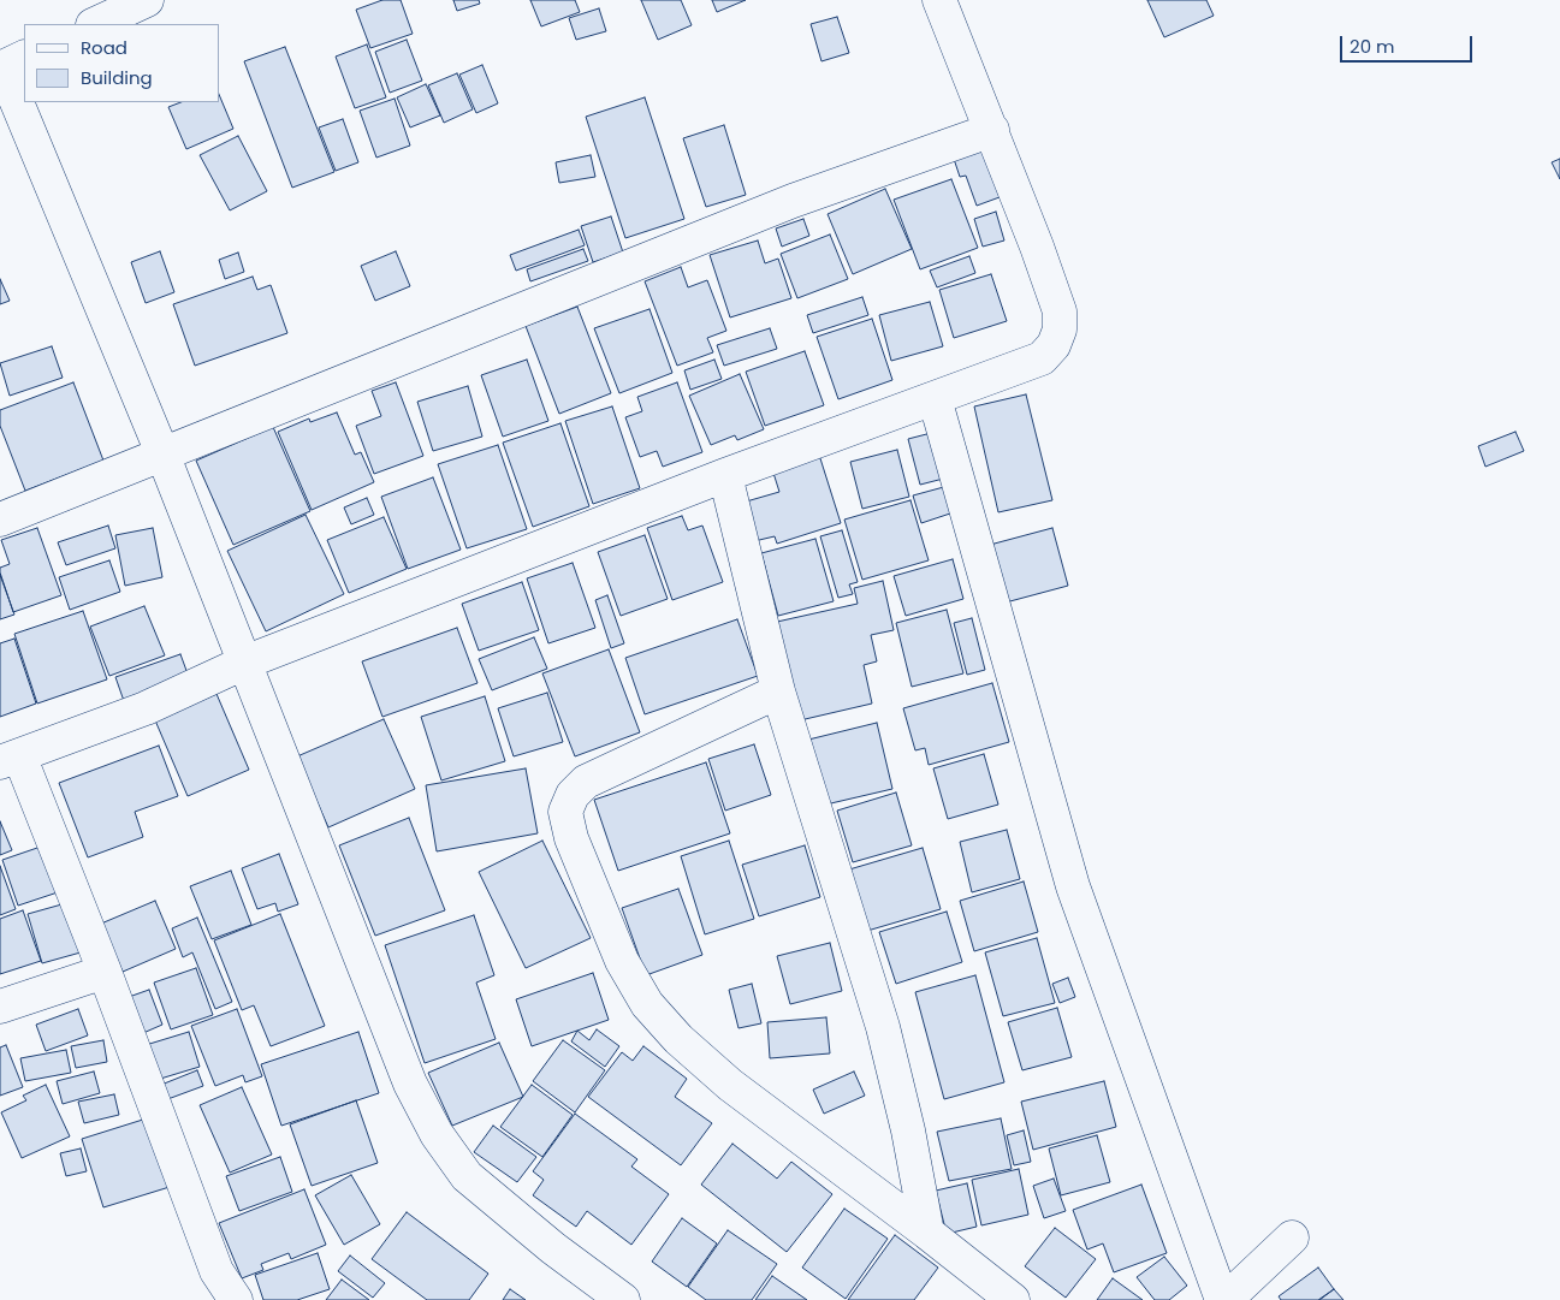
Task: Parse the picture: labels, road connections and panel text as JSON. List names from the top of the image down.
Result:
{
  "legend": ["Road", "Building"],
  "scale_bar": "20 m"
}
